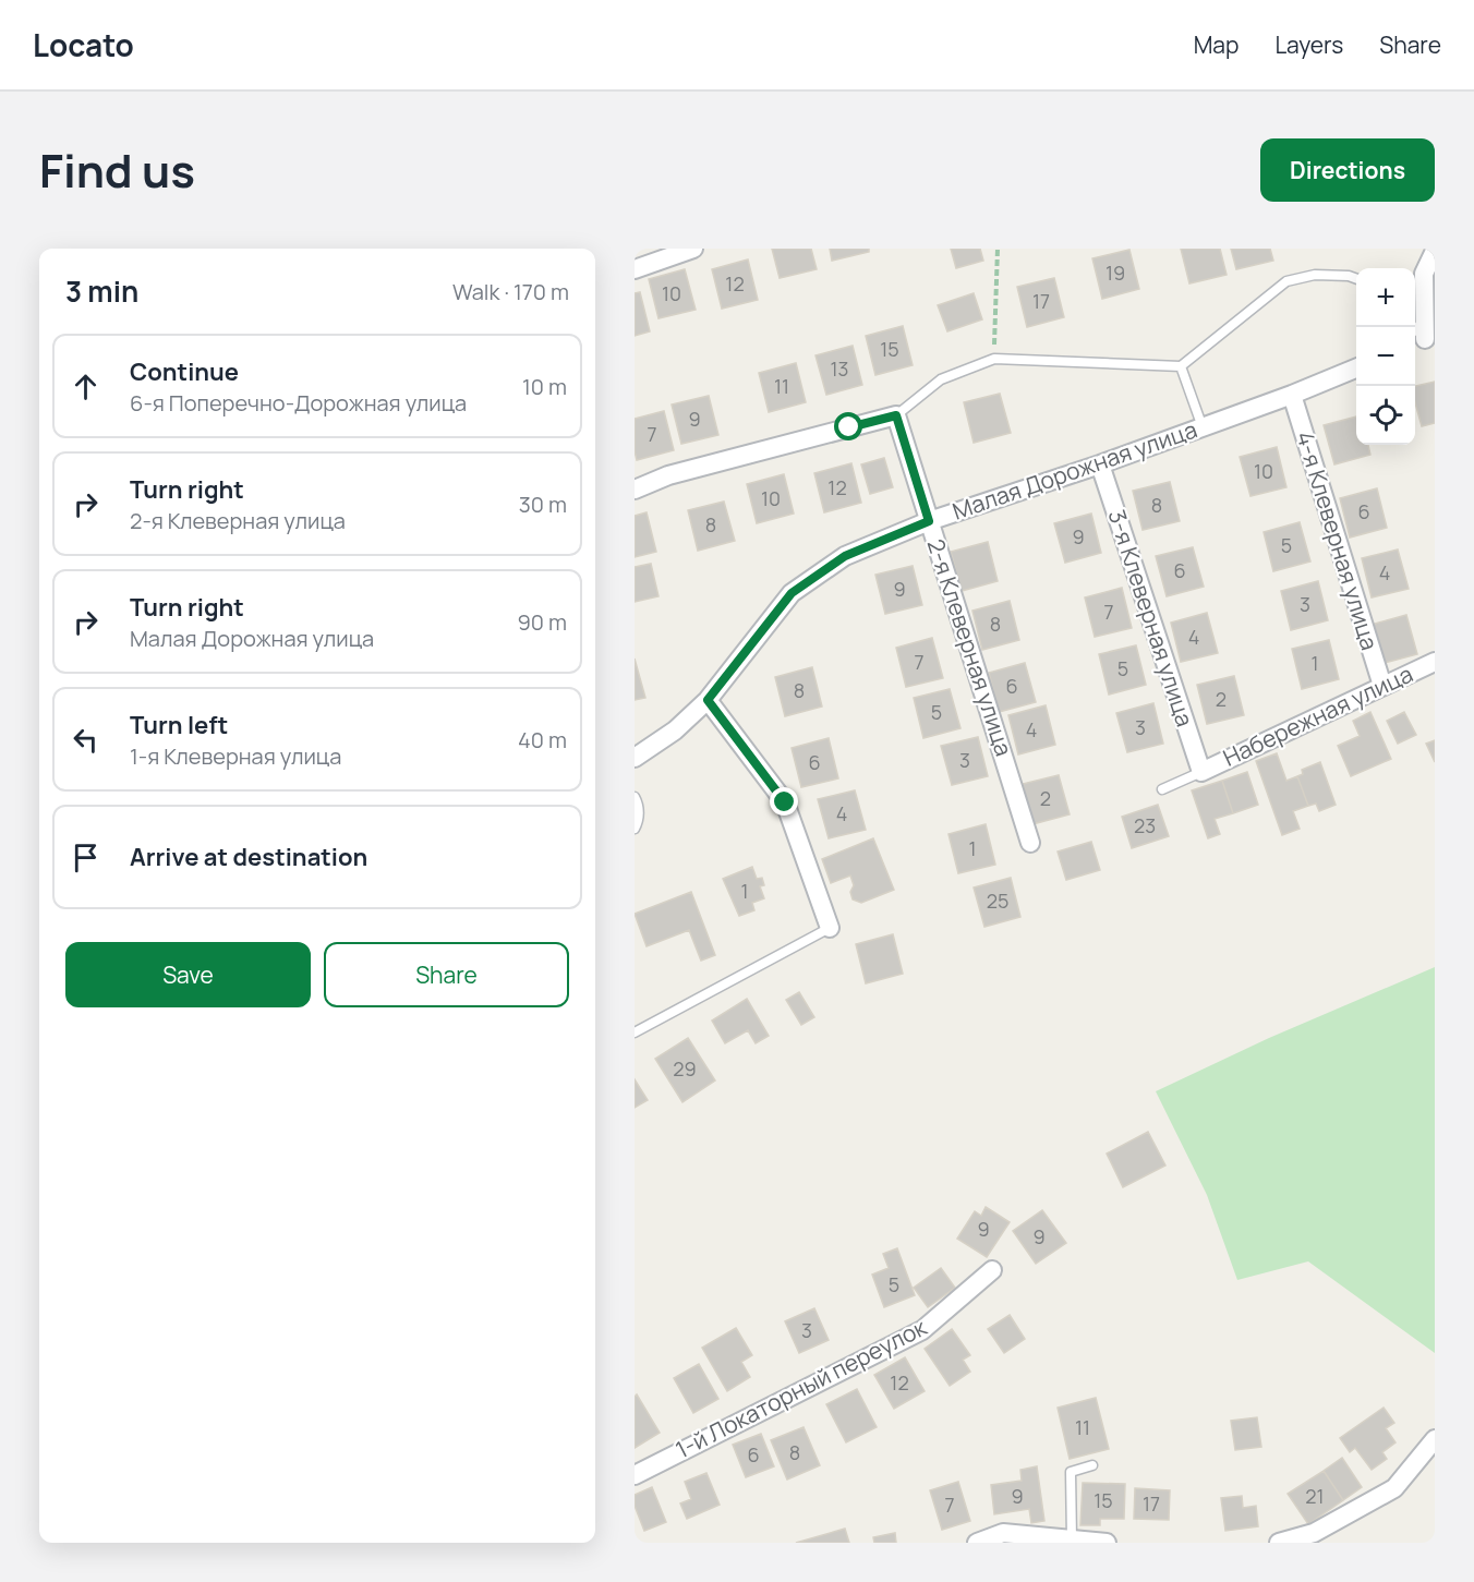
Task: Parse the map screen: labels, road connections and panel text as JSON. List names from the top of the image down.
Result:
{
  "streets": {
    "street": [
      "Малая Дорожная улица",
      "4-я Клеверная улица",
      "3-я Клеверная улица",
      "2-я Клеверная улица",
      "Набережная улица",
      "1-й Локаторный переулок"
    ]
  },
  "crossings": [
    ["Малая Дорожная улица", "4-я Клеверная улица"],
    ["Малая Дорожная улица", "3-я Клеверная улица"],
    ["Малая Дорожная улица", "2-я Клеверная улица"],
    ["4-я Клеверная улица", "Набережная улица"],
    ["3-я Клеверная улица", "Набережная улица"]
  ],
  "house_numbers": [
    "19",
    "12",
    "10",
    "17",
    "15",
    "13",
    "11",
    "9",
    "7",
    "10",
    "12",
    "10",
    "8",
    "6",
    "8",
    "9",
    "5",
    "6",
    "4",
    "9",
    "3",
    "7",
    "8",
    "4",
    "7",
    "1",
    "5",
    "6",
    "8",
    "2",
    "5",
    "3",
    "4",
    "3",
    "6",
    "2",
    "4",
    "23",
    "1",
    "1",
    "25",
    "29",
    "9",
    "9",
    "5",
    "3",
    "12",
    "11",
    "8",
    "6",
    "9",
    "21",
    "15",
    "17",
    "7"
  ],
  "page": {
    "header": "Locato",
    "nav": ["Map", "Layers", "Share"],
    "title": "Find us",
    "buttons": [
      "Directions",
      ["Save", "Share"]
    ],
    "heading": ["3 min", "Walk · 170 m"],
    "map_buttons": ["+", "−"],
    "list": [
      ["Continue", "6-я Поперечно-Дорожная улица", "10 m"],
      ["Turn right", "2-я Клеверная улица", "30 m"],
      ["Turn right", "Малая Дорожная улица", "90 m"],
      ["Turn left", "1-я Клеверная улица", "40 m"],
      "Arrive at destination"
    ]
  }
}
